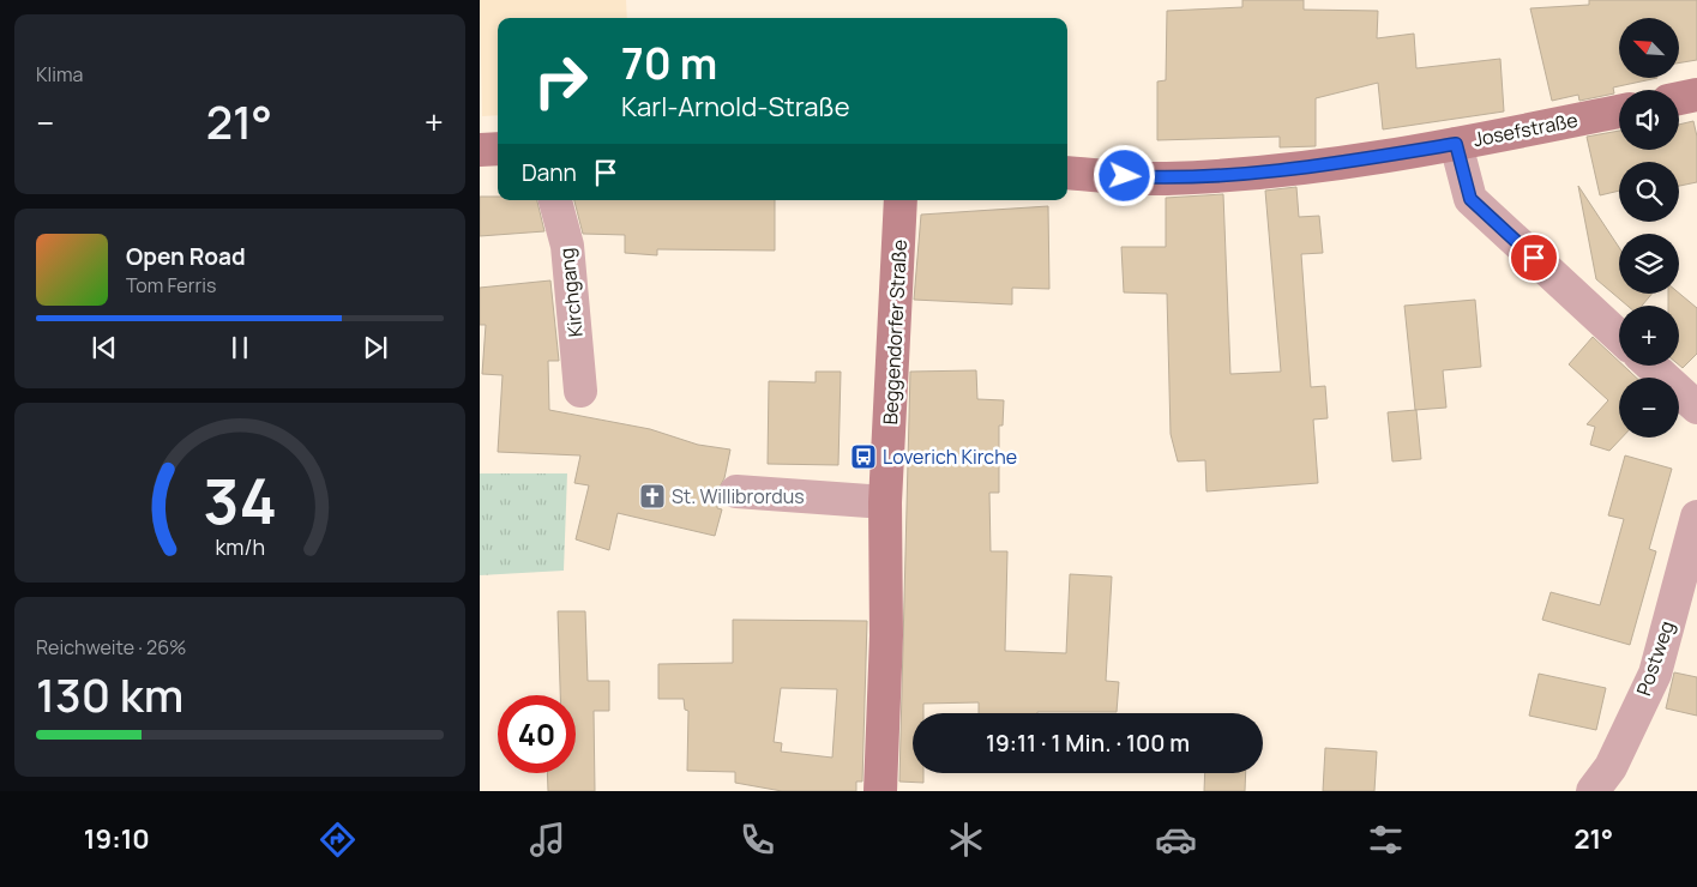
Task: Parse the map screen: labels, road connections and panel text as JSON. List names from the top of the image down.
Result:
{
  "streets": {
    "street": [
      "Josefstraße",
      "Kirchgang",
      "Beggendorfer Straße",
      "Postweg"
    ]
  },
  "places": {
    "bus stop": ["Loverich Kirche"],
    "church": ["St. Willibrordus"]
  },
  "north": "top left",
  "page": {
    "tile": [
      "Klima",
      ["Reichweite · 26%", "130 km"]
    ],
    "map_buttons": ["+", "−"],
    "turn": ["70 m", "Karl-Arnold-Straße"],
    "heat": ["−", "21°", "+"],
    "then": "Dann",
    "song": ["Open Road", "Tom Ferris"],
    "limit": "40",
    "trip": "19:11 · 1 Min. · 100 m",
    "tabs": ["19:10", "21°"],
    "gauge": ["34", "km/h"]
  }
}
